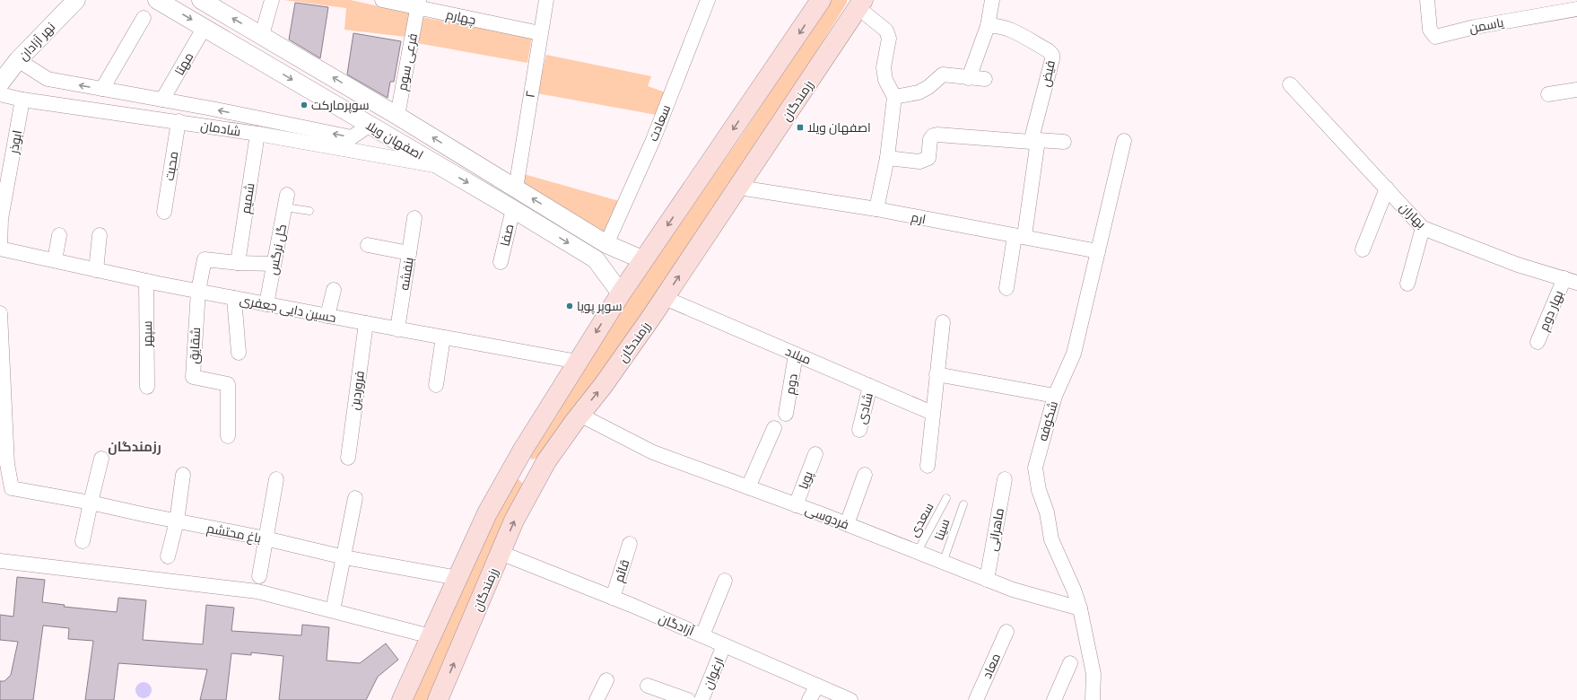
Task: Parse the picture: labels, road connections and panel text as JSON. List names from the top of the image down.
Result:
{
  "streets": {
    "main road": ["رزمندگان"],
    "street": [
      "چهارم",
      "یاسمن",
      "نهر آزادان",
      "فرعی سوم",
      "مهتا",
      "فیض",
      "۲",
      "سعادت",
      "شادمان",
      "اصفهان ویلا",
      "ابوذر",
      "محبت",
      "شمیم",
      "بهاران",
      "ارم",
      "صفا",
      "گل نرگس",
      "بنفشه",
      "حسین دایی جعفری",
      "بهار دوم",
      "سپهر",
      "شقایق",
      "میلاد",
      "دوم",
      "فروردین",
      "شادی",
      "شکوفه",
      "پویا",
      "فردوسی",
      "ماهرانی",
      "باغ محتشم",
      "قائم",
      "آزادگان",
      "معاد",
      "ارغوان"
    ],
    "lane": ["سعدی", "سینا"]
  },
  "crossings": [
    ["چهارم", "فرعی سوم"],
    ["چهارم", "۲"],
    ["نهر آزادان", "شادمان"],
    ["فرعی سوم", "اصفهان ویلا"],
    ["مهتا", "شادمان"],
    ["مهتا", "اصفهان ویلا"],
    ["۲", "اصفهان ویلا"],
    ["رزمندگان", "ارم"],
    ["رزمندگان", "میلاد"],
    ["رزمندگان", "فردوسی"],
    ["رزمندگان", "آزادگان"],
    ["سعادت", "اصفهان ویلا"],
    ["شادمان", "اصفهان ویلا"],
    ["شادمان", "ابوذر"],
    ["شادمان", "محبت"],
    ["شادمان", "شمیم"],
    ["اصفهان ویلا", "صفا"],
    ["ابوذر", "حسین دایی جعفری"],
    ["بهاران", "بهار دوم"],
    ["ارم", "شکوفه"],
    ["گل نرگس", "حسین دایی جعفری"],
    ["بنفشه", "حسین دایی جعفری"],
    ["حسین دایی جعفری", "سپهر"],
    ["حسین دایی جعفری", "شقایق"],
    ["حسین دایی جعفری", "فروردین"],
    ["میلاد", "دوم"],
    ["میلاد", "شادی"],
    ["شکوفه", "فردوسی"],
    ["پویا", "فردوسی"],
    ["فردوسی", "سعدی"],
    ["فردوسی", "سینا"],
    ["فردوسی", "ماهرانی"],
    ["قائم", "آزادگان"],
    ["آزادگان", "ارغوان"]
  ],
  "districts": ["رزمندگان"],
  "places": {
    "other": ["سوپرمارکت", "سوپر پویا"],
    "transit": ["اصفهان ویلا"]
  }
}
